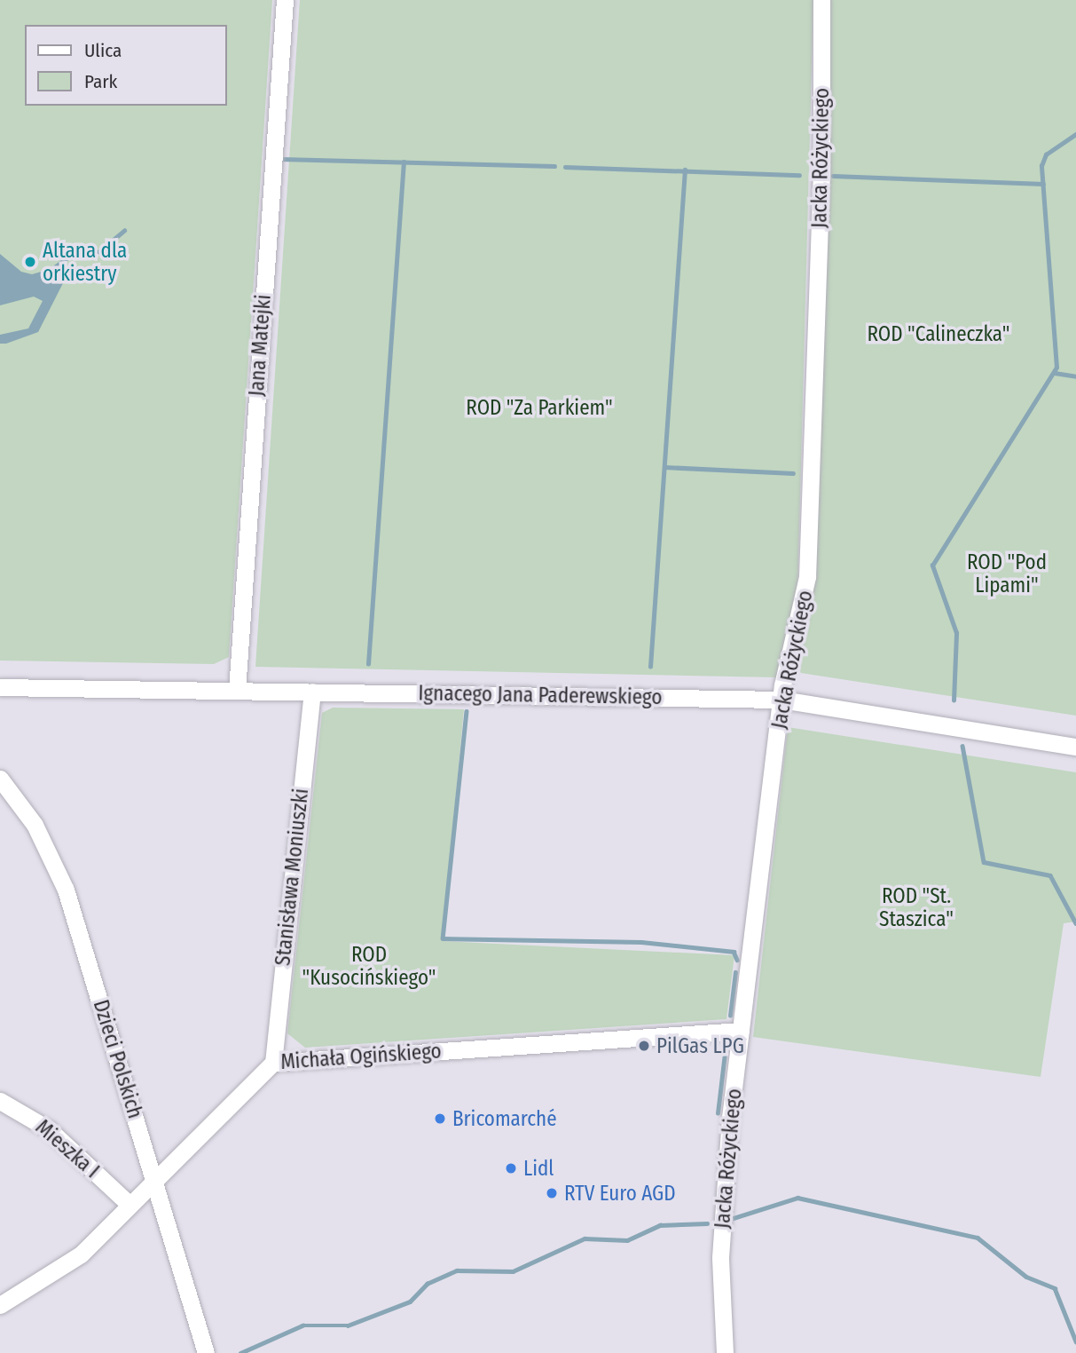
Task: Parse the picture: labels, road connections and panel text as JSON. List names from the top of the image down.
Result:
{
  "streets": {
    "street": [
      "Jacka Różyckiego",
      "Jana Matejki",
      "Ignacego Jana Paderewskiego",
      "Stanisława Moniuszki",
      "Michała Ogińskiego",
      "Dzieci Polskich",
      "Mieszka I"
    ]
  },
  "crossings": [
    ["Jacka Różyckiego", "Ignacego Jana Paderewskiego"],
    ["Jacka Różyckiego", "Michała Ogińskiego"],
    ["Jana Matejki", "Ignacego Jana Paderewskiego"],
    ["Ignacego Jana Paderewskiego", "Stanisława Moniuszki"],
    ["Stanisława Moniuszki", "Michała Ogińskiego"],
    ["Michała Ogińskiego", "Dzieci Polskich"],
    ["Michała Ogińskiego", "Mieszka I"]
  ],
  "parks": [
    "ROD \"Calineczka\"",
    "ROD \"Za Parkiem\"",
    "ROD \"Pod Lipami\"",
    "ROD \"St. Staszica\"",
    "ROD \"Kusocińskiego\""
  ],
  "places": [
    "Altana dla orkiestry",
    "PilGas LPG",
    "Bricomarché",
    "Lidl",
    "RTV Euro AGD"
  ],
  "legend": ["Ulica", "Park"]
}
